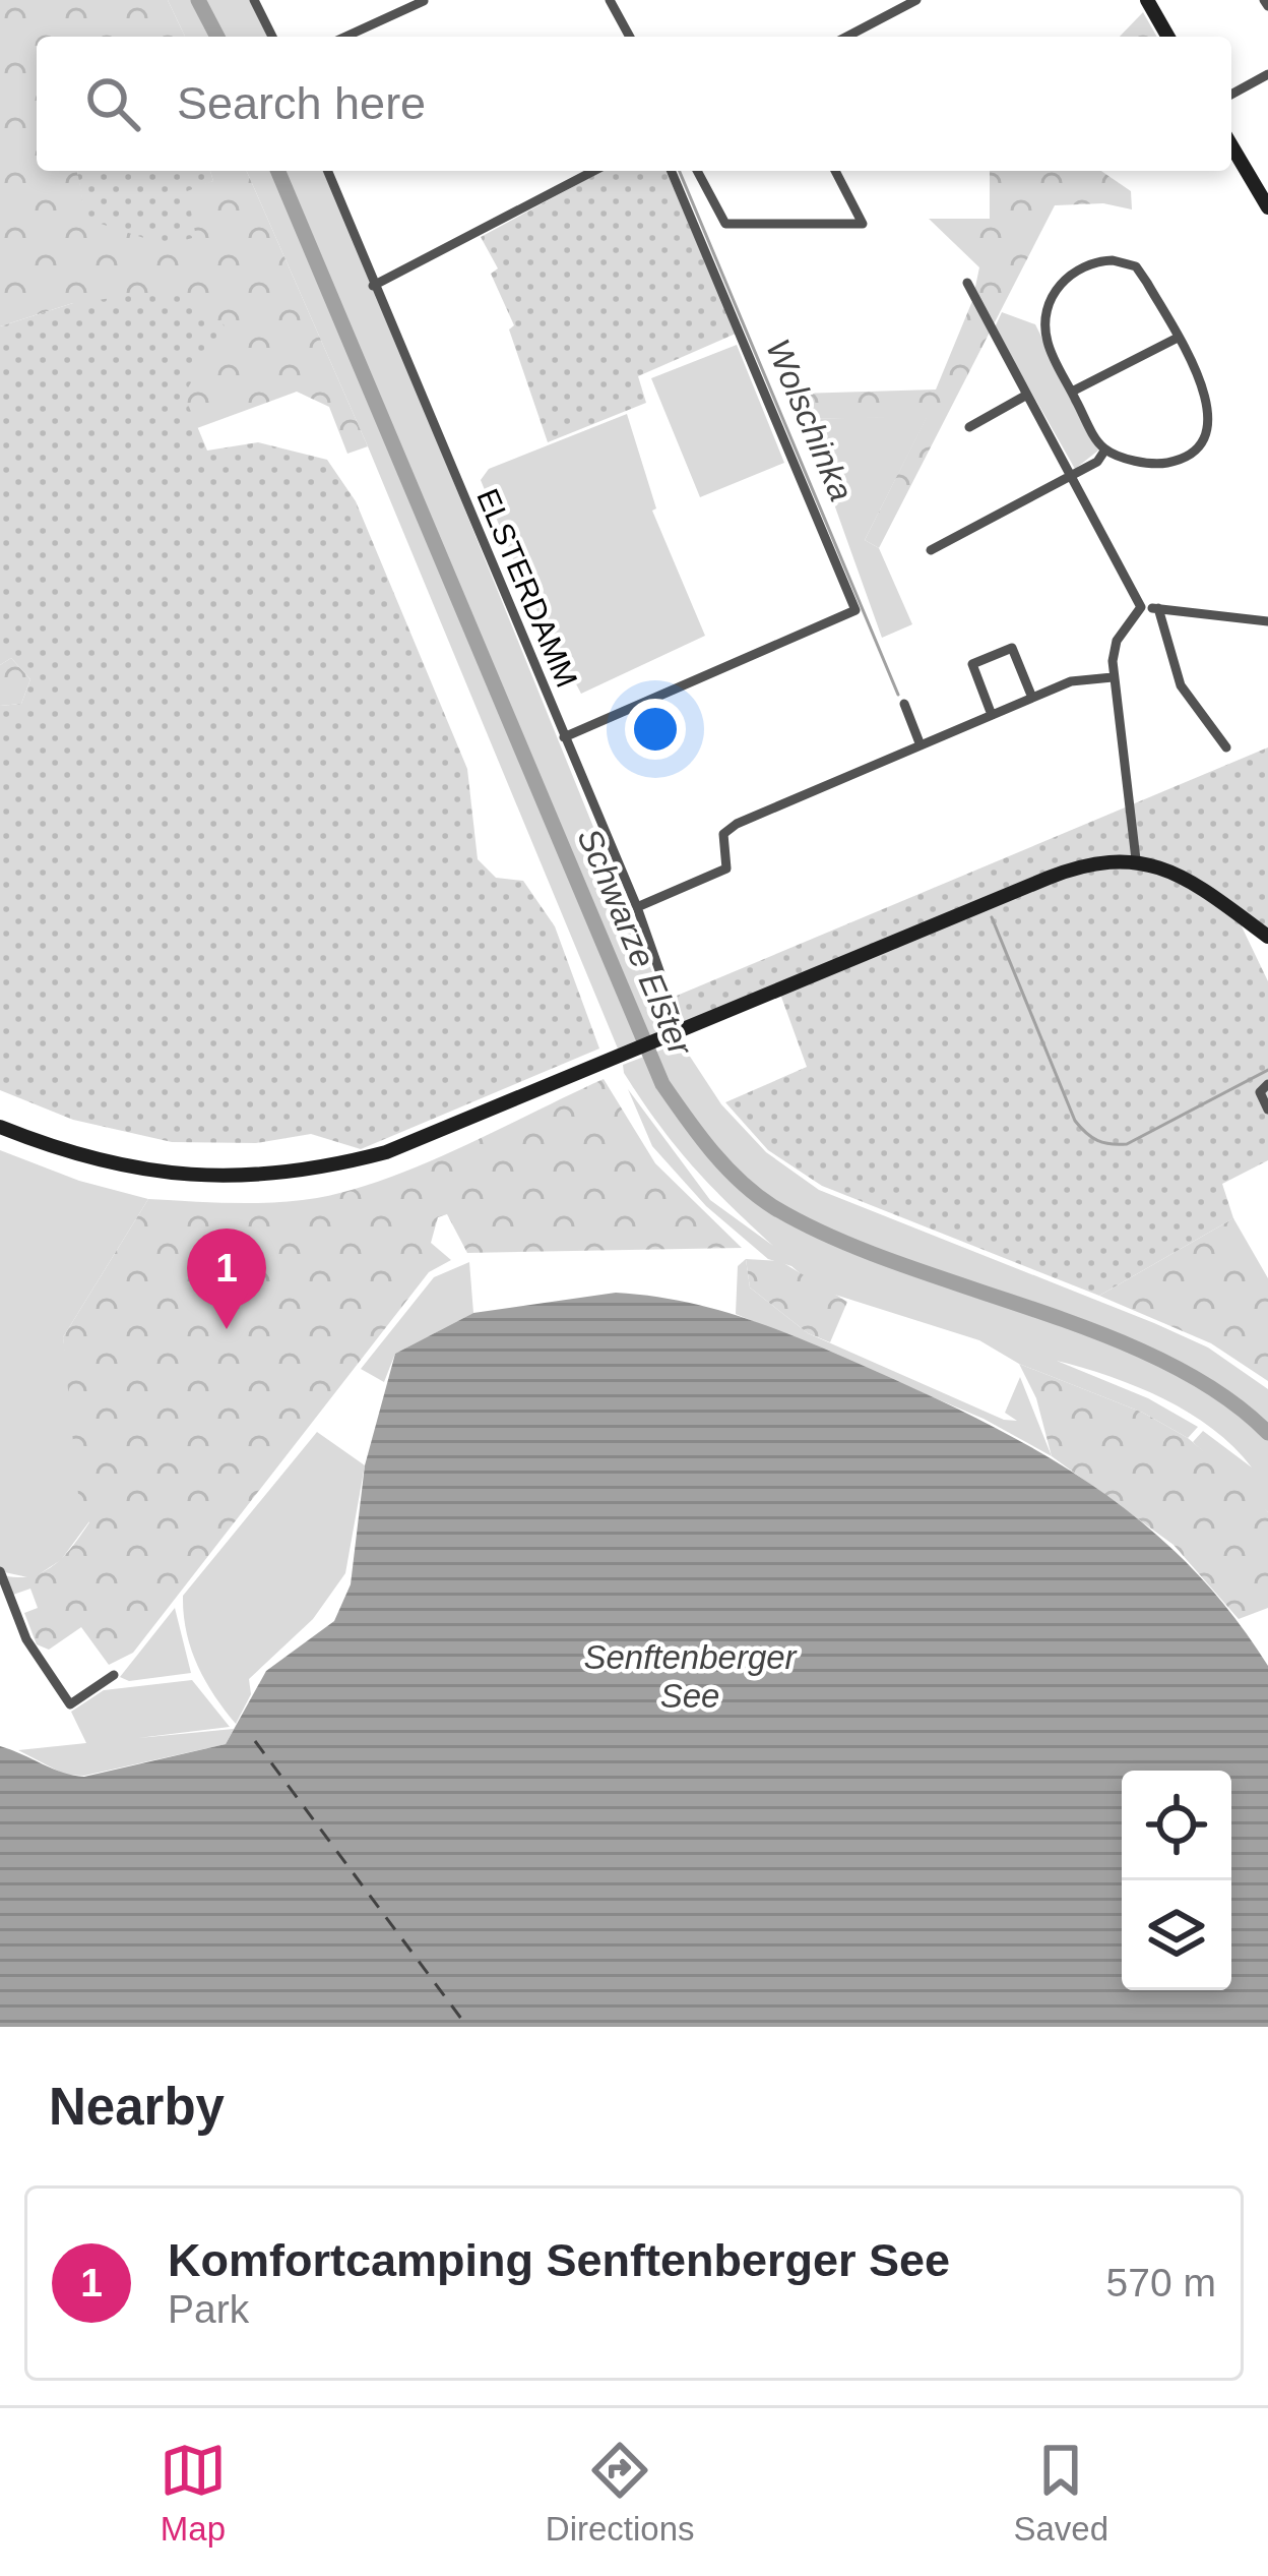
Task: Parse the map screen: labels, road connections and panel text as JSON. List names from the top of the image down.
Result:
{
  "streets": {
    "street": ["ELSTERDAMM"]
  },
  "water": ["Wolschinka", "Schwarze Elster", "Senftenberger See"],
  "page": {
    "search": "Search here",
    "pins": "1",
    "heading": "Nearby",
    "list": [
      {
        "mark": "1",
        "name": "Komfortcamping Senftenberger See",
        "note": "Park",
        "value": "570 m"
      }
    ],
    "nav": ["Map", "Directions", "Saved"]
  }
}
